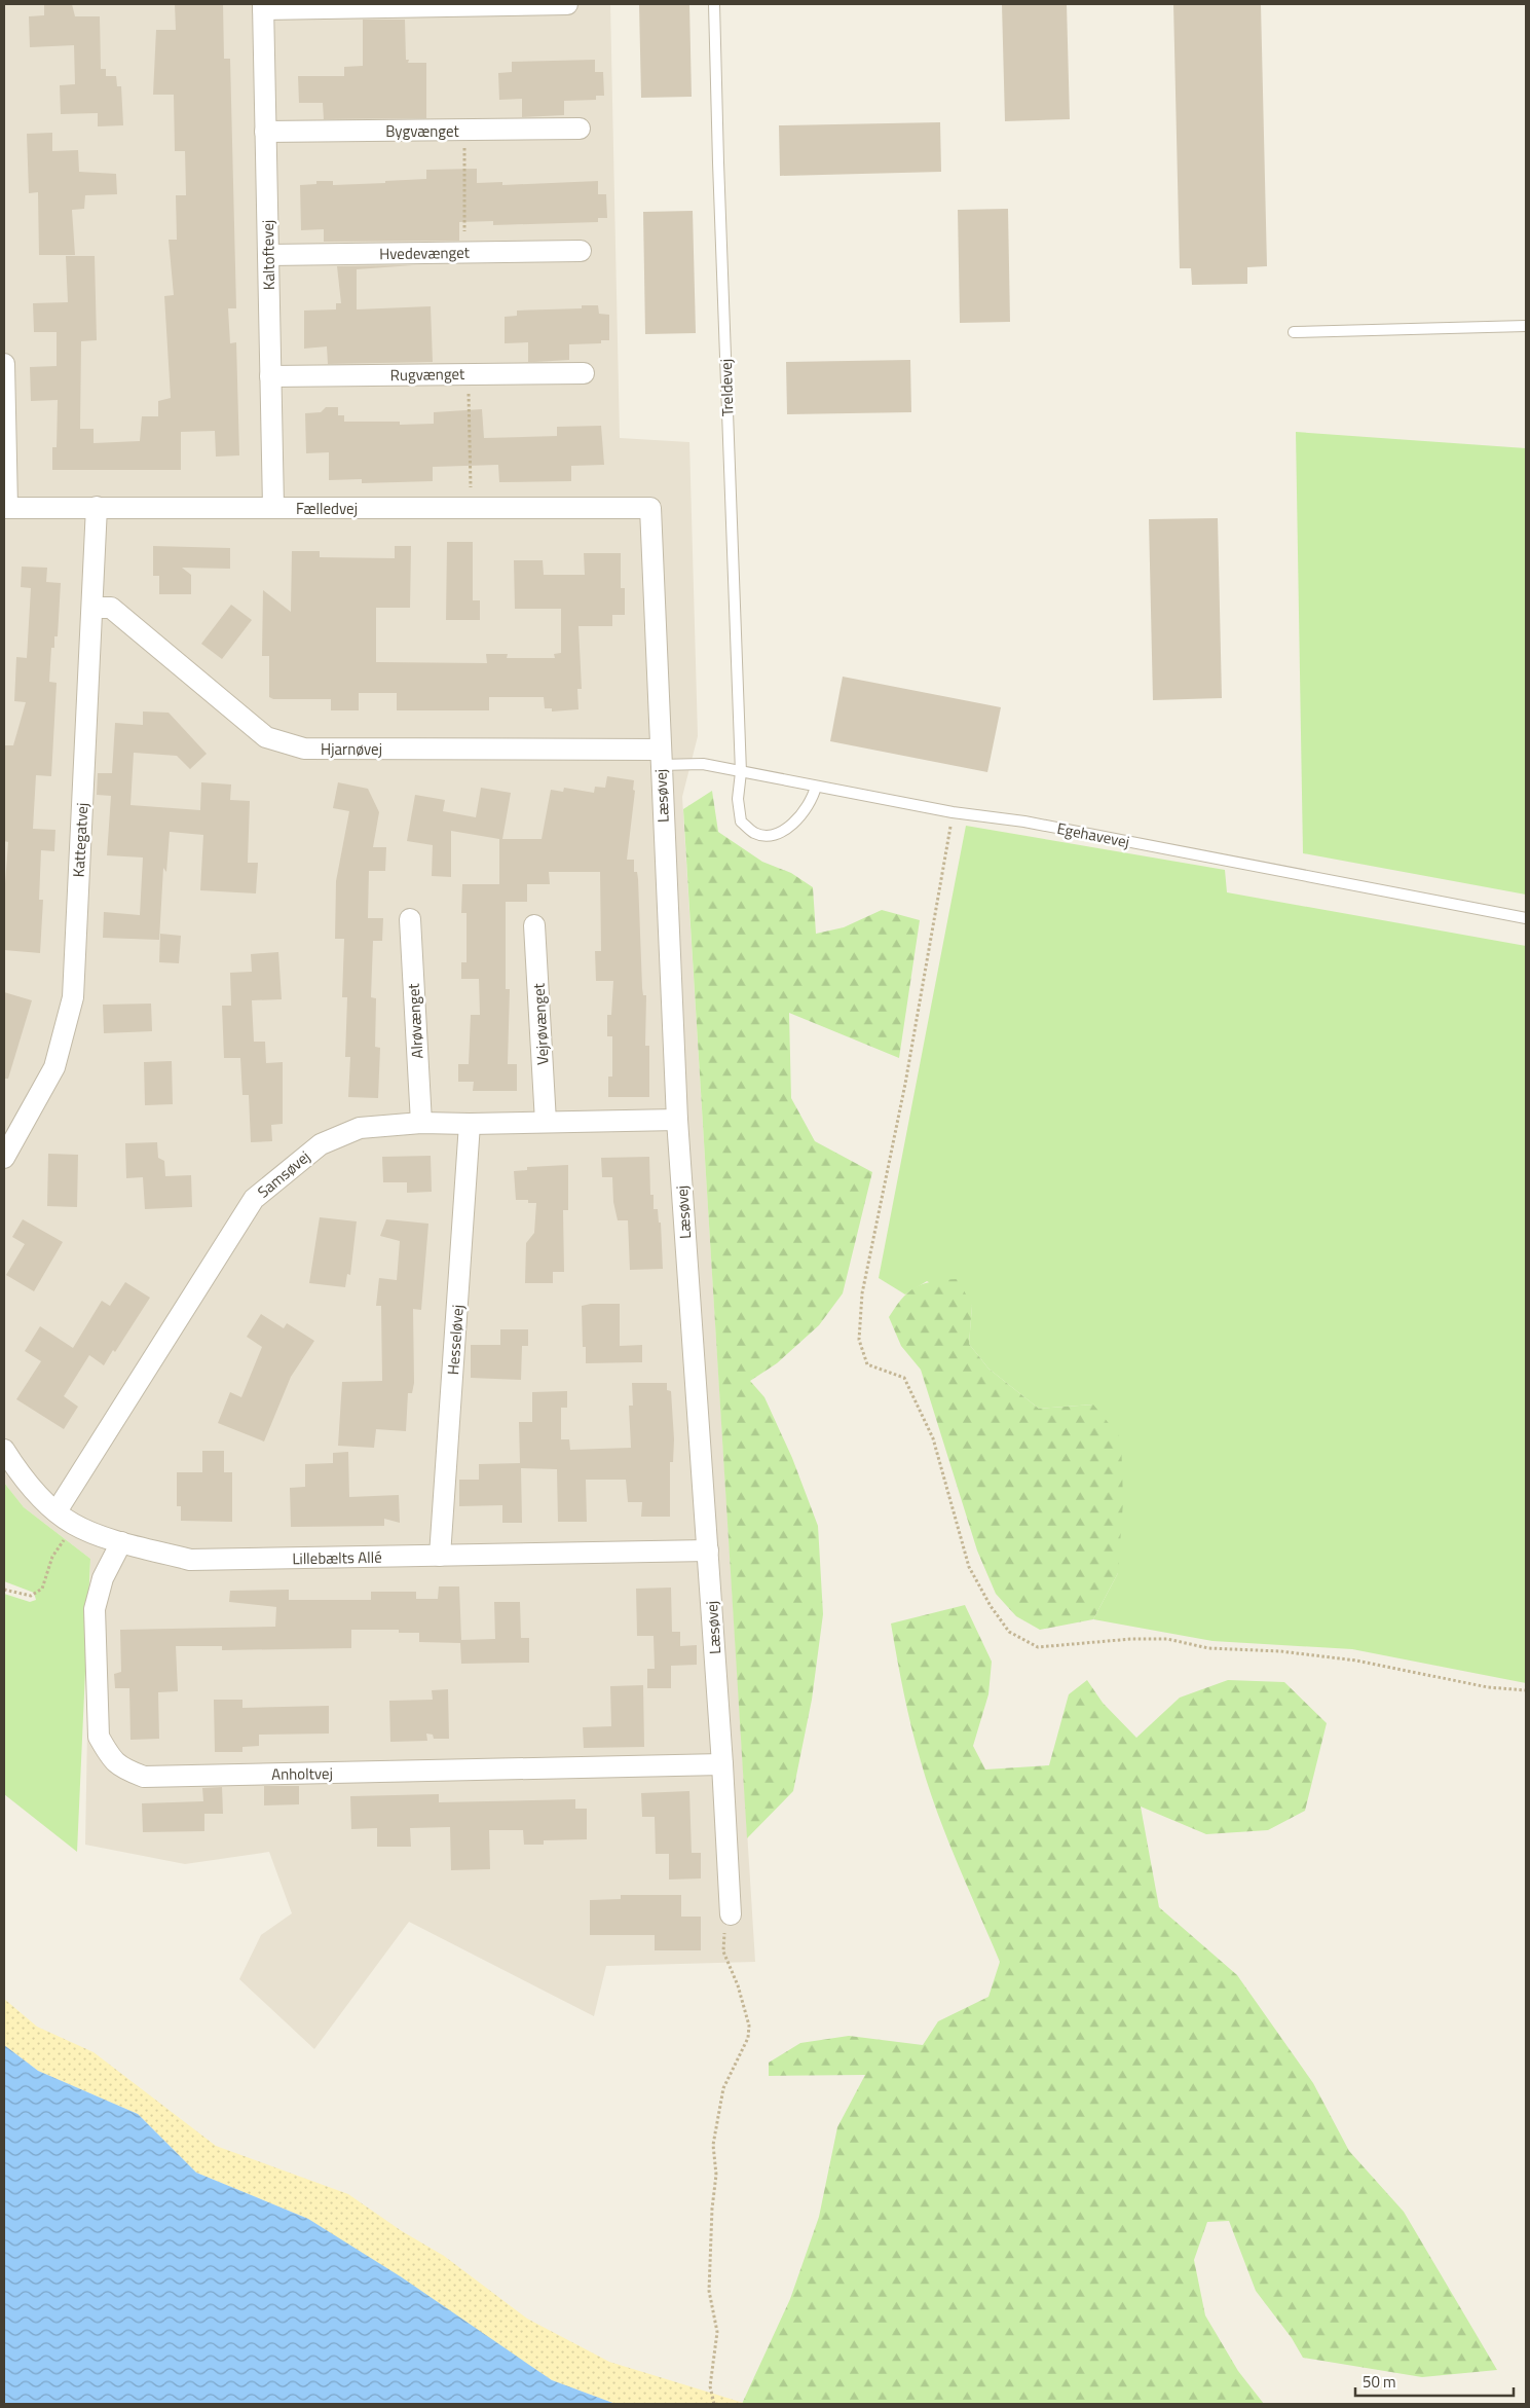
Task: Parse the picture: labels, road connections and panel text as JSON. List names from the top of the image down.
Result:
{
  "streets": {
    "street": [
      "Bygvænget",
      "Hvedevænget",
      "Kaltoftevej",
      "Rugvænget",
      "Fælledvej",
      "Hjarnøvej",
      "Læsøvej",
      "Kattegatvej",
      "Alrøvænget",
      "Vejrøvænget",
      "Samsøvej",
      "Hesseløvej",
      "Lillebælts Allé",
      "Anholtvej"
    ],
    "lane": ["Treldevej", "Egehavevej"]
  },
  "crossings": [
    ["Bygvænget", "Kaltoftevej"],
    ["Hvedevænget", "Kaltoftevej"],
    ["Kaltoftevej", "Rugvænget"],
    ["Kaltoftevej", "Fælledvej"],
    ["Treldevej", "Egehavevej"],
    ["Fælledvej", "Læsøvej"],
    ["Fælledvej", "Kattegatvej"],
    ["Hjarnøvej", "Læsøvej"],
    ["Hjarnøvej", "Egehavevej"],
    ["Hjarnøvej", "Kattegatvej"],
    ["Læsøvej", "Egehavevej"],
    ["Læsøvej", "Samsøvej"],
    ["Læsøvej", "Lillebælts Allé"],
    ["Læsøvej", "Anholtvej"],
    ["Alrøvænget", "Samsøvej"],
    ["Vejrøvænget", "Samsøvej"],
    ["Samsøvej", "Hesseløvej"],
    ["Samsøvej", "Lillebælts Allé"],
    ["Hesseløvej", "Lillebælts Allé"],
    ["Lillebælts Allé", "Anholtvej"]
  ],
  "scale_bar": "50 m"
}
